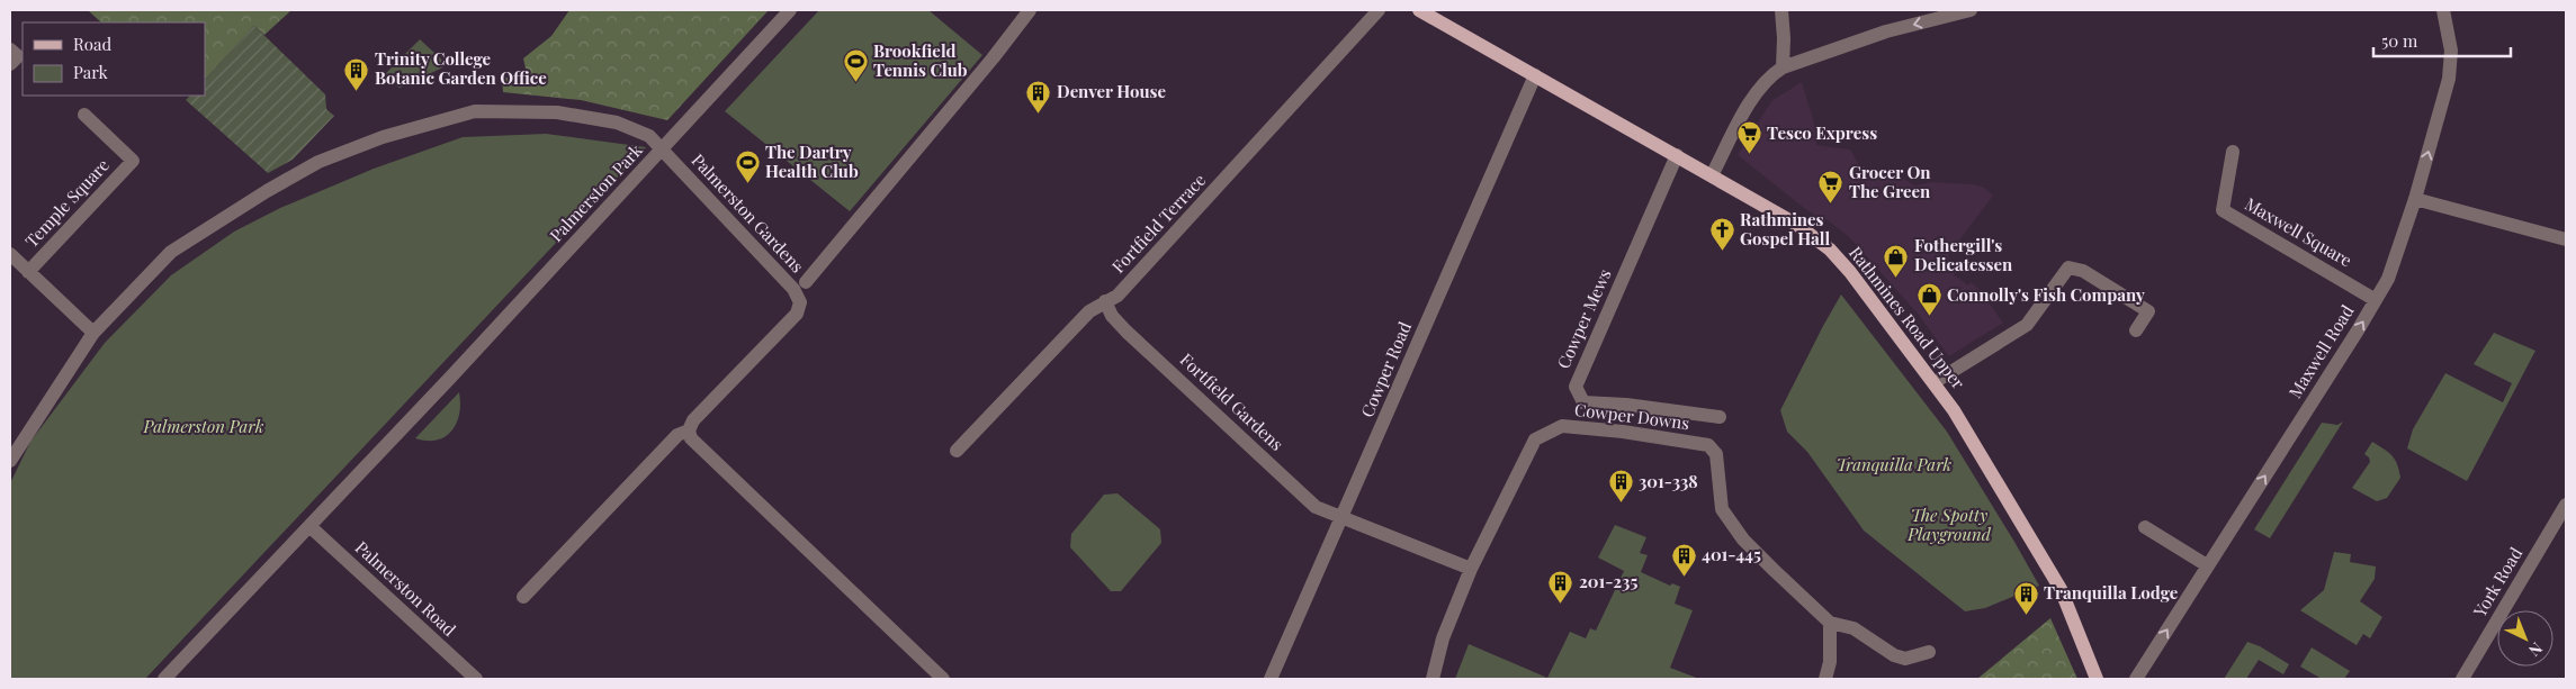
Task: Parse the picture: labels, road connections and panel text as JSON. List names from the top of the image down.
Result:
{
  "streets": {
    "main road": ["Rathmines Road Upper"],
    "street": [
      "Palmerston Park",
      "Temple Square",
      "Palmerston Gardens",
      "Fortfield Terrace",
      "Maxwell Square",
      "Cowper Mews",
      "Maxwell Road",
      "Cowper Road",
      "Fortfield Gardens",
      "Cowper Downs",
      "York Road",
      "Palmerston Road"
    ]
  },
  "crossings": [
    ["Palmerston Park", "Palmerston Gardens"],
    ["Palmerston Park", "Palmerston Road"],
    ["Fortfield Terrace", "Fortfield Gardens"],
    ["Maxwell Square", "Maxwell Road"],
    ["Rathmines Road Upper", "Cowper Mews"],
    ["Rathmines Road Upper", "Cowper Road"],
    ["Cowper Road", "Fortfield Gardens"]
  ],
  "one_way": ["Maxwell Road"],
  "parks": ["Palmerston Park", "Tranquilla Park", "The Spotty Playground"],
  "places": {
    "sports": ["Brookfield Tennis Club", "The Dartry Health Club"],
    "building": [
      "Trinity College Botanic Garden Office",
      "Denver House",
      "301-338",
      "401-445",
      "201-235",
      "Tranquilla Lodge"
    ],
    "supermarket": ["Tesco Express", "Grocer On The Green"],
    "church": ["Rathmines Gospel Hall"],
    "shop": ["Fothergill's Delicatessen", "Connolly's Fish Company"]
  },
  "legend": ["Road", "Park"],
  "scale_bar": "50 m",
  "north": "bottom right"
}
